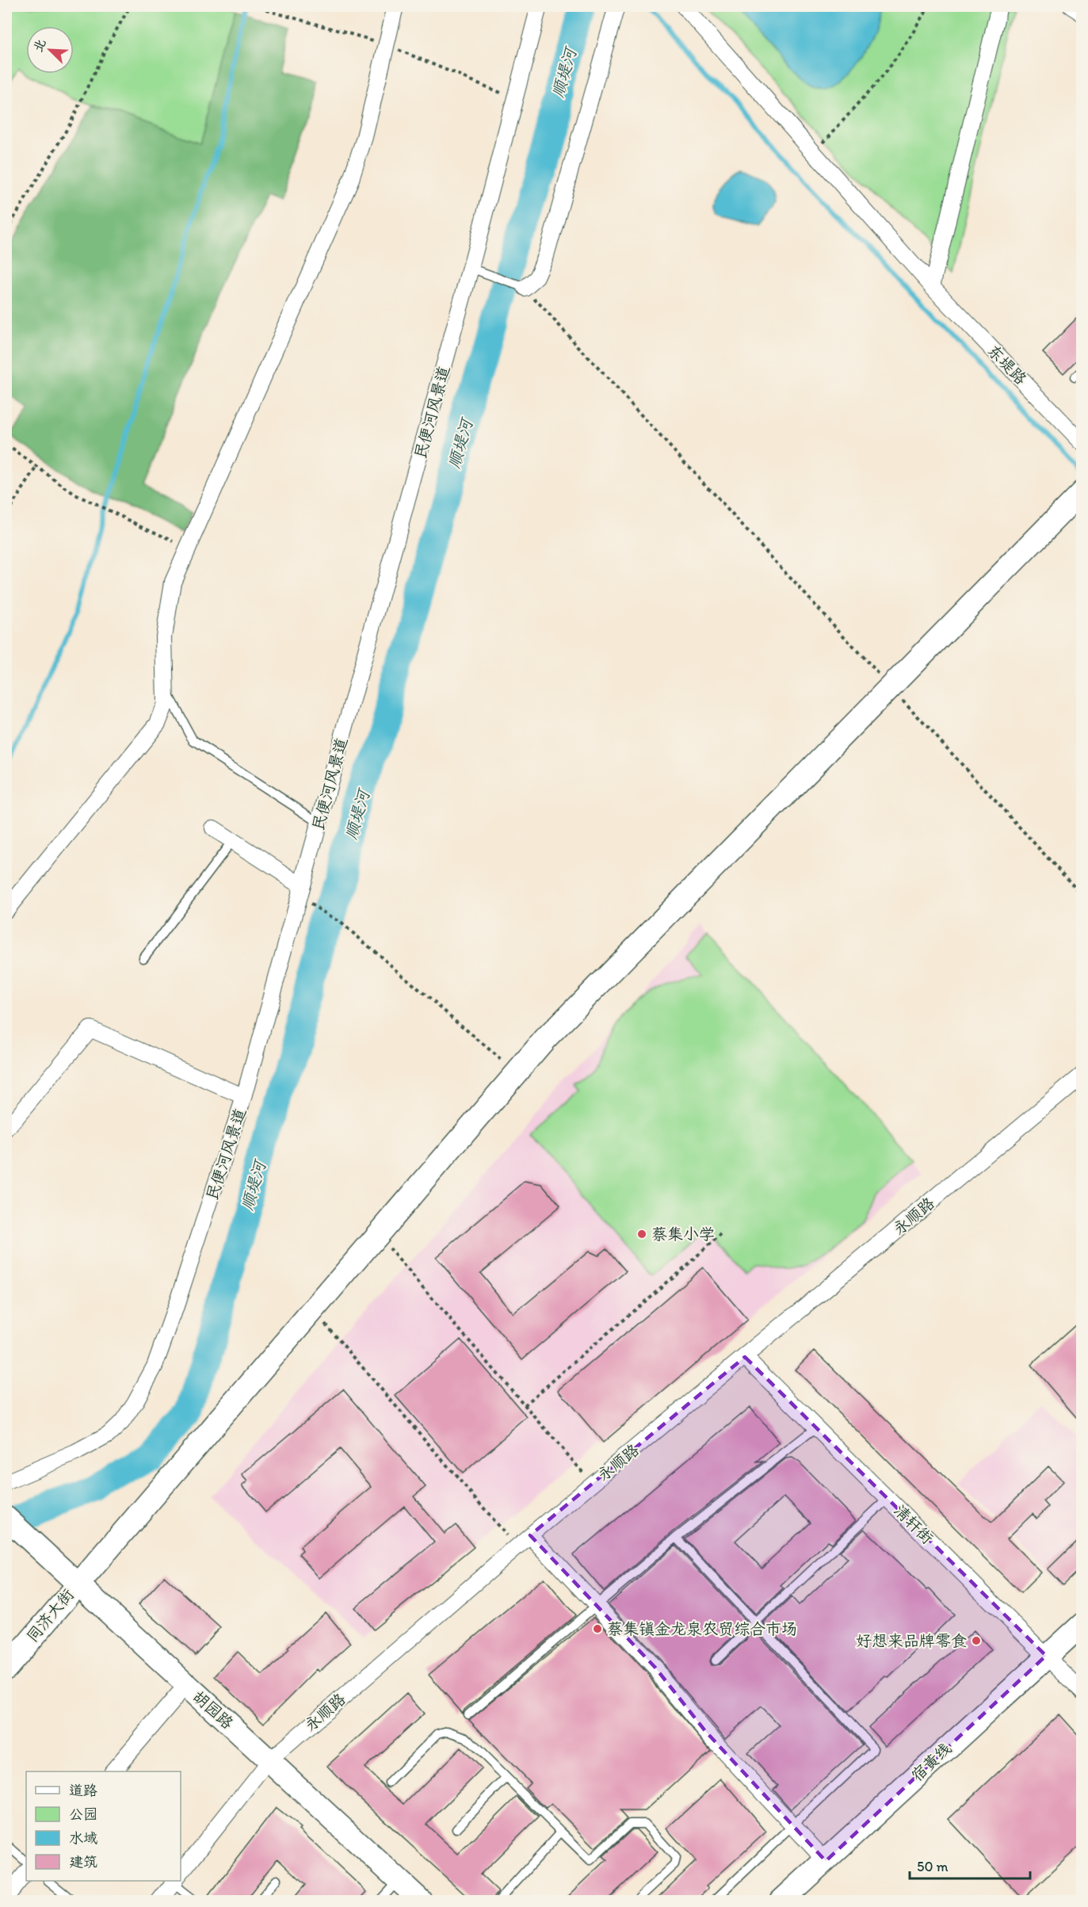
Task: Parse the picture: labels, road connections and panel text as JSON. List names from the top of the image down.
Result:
{
  "streets": {
    "street": [
      "东堤路",
      "民便河风景道",
      "永顺路",
      "清轩街",
      "同济大街",
      "胡园路",
      "宿黄线"
    ]
  },
  "crossings": [
    ["永顺路", "清轩街"],
    ["永顺路", "胡园路"],
    ["清轩街", "宿黄线"],
    ["同济大街", "胡园路"]
  ],
  "water": ["顺堤河"],
  "places": ["蔡集小学", "蔡集镇金龙泉农贸综合市场", "好想来品牌零食"],
  "legend": [
    "道路",
    "公园",
    "水域",
    "建筑"
  ],
  "scale_bar": "50 m",
  "north": "top left"
}
